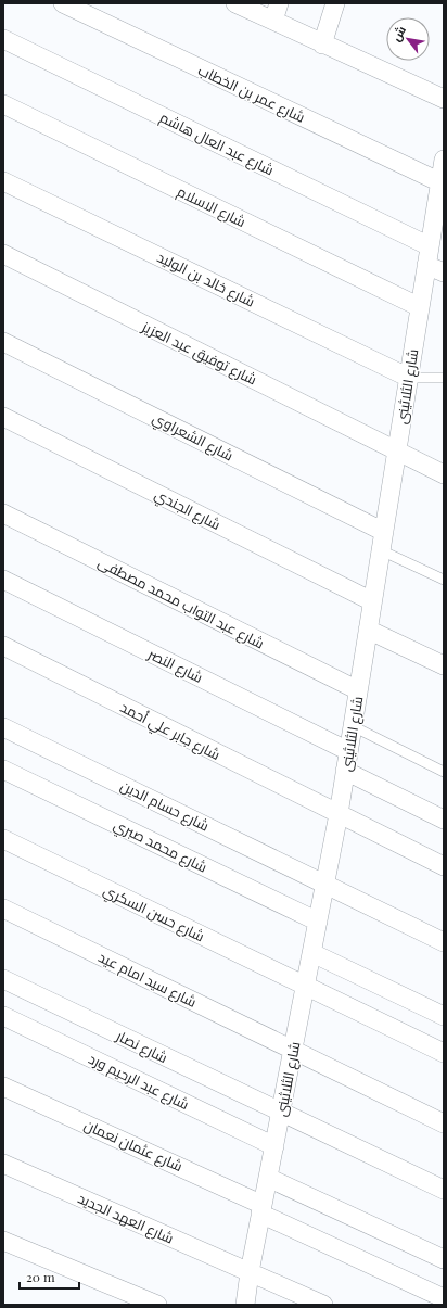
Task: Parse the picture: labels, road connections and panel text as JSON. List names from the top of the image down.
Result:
{
  "streets": {
    "street": [
      "شارع عمر بن الخطاب",
      "شارع عبد العال هاشم",
      "شارع الاسلام",
      "شارع خالد بن الوليد",
      "شارع توفيق عبد العزيز",
      "شارع الثلاثينى",
      "شارع الشعراوي",
      "شارع الجندي",
      "شارع عبد التواب محمد مصطفى",
      "شارع النصر",
      "شارع جابر علي أحمد",
      "شارع حسام الدين",
      "شارع محمد صبري",
      "شارع حسن السكري",
      "شارع سيد امام عيد",
      "شارع نصار",
      "شارع عبد الرحيم ورد",
      "شارع عثمان نعمان",
      "شارع العهد الجديد"
    ]
  },
  "crossings": [
    ["شارع عمر بن الخطاب", "شارع الثلاثينى"],
    ["شارع عبد العال هاشم", "شارع الثلاثينى"],
    ["شارع الاسلام", "شارع الثلاثينى"],
    ["شارع خالد بن الوليد", "شارع الثلاثينى"],
    ["شارع توفيق عبد العزيز", "شارع الثلاثينى"],
    ["شارع الثلاثينى", "شارع الشعراوي"],
    ["شارع الثلاثينى", "شارع الجندي"],
    ["شارع الثلاثينى", "شارع عبد التواب محمد مصطفى"],
    ["شارع الثلاثينى", "شارع النصر"],
    ["شارع الثلاثينى", "شارع جابر علي أحمد"],
    ["شارع الثلاثينى", "شارع حسام الدين"],
    ["شارع الثلاثينى", "شارع محمد صبري"],
    ["شارع الثلاثينى", "شارع حسن السكري"],
    ["شارع الثلاثينى", "شارع سيد امام عيد"],
    ["شارع الثلاثينى", "شارع نصار"],
    ["شارع الثلاثينى", "شارع عبد الرحيم ورد"],
    ["شارع الثلاثينى", "شارع عثمان نعمان"],
    ["شارع الثلاثينى", "شارع العهد الجديد"]
  ],
  "scale_bar": "20 m",
  "north": "top left"
}
